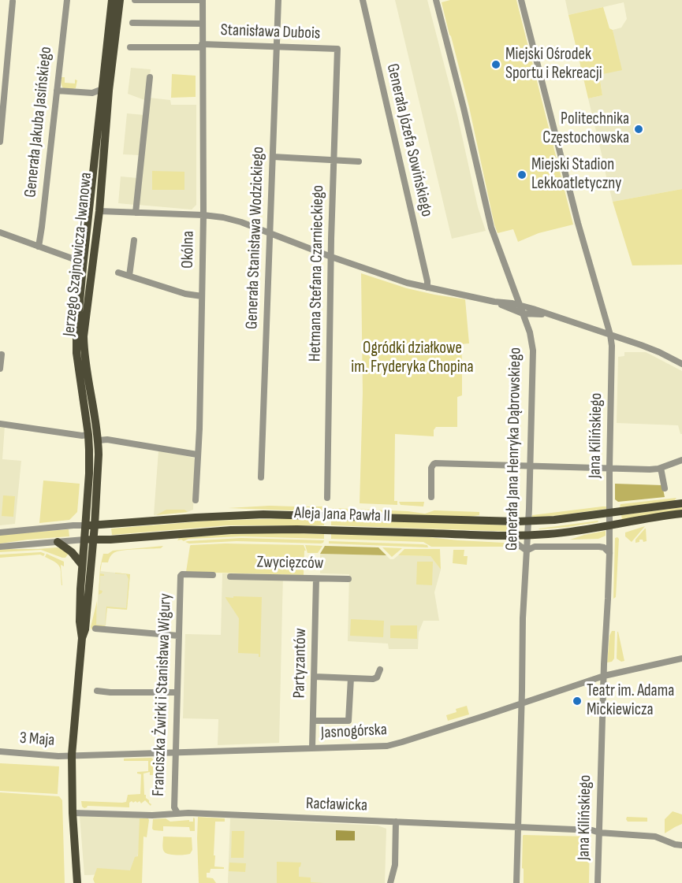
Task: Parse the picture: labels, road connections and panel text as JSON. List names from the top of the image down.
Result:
{
  "streets": {
    "main road": ["Jerzego Szajnowicza-Iwanowa", "Aleja Jana Pawła II"],
    "street": [
      "Stanisława Dubois",
      "Generała Jakuba Jasińskiego",
      "Generała Józefa Sowińskiego",
      "Generała Stanisława Wodzickiego",
      "Okólna",
      "Hetmana Stefana Czarnieckiego",
      "Jana Kilińskiego",
      "Generała Jana Henryka Dąbrowskiego",
      "Zwycięzców",
      "Partyzantów",
      "Franciszka Żwirki i Stanisława Wigury",
      "Jasnogórska",
      "3 Maja",
      "Racławicka"
    ]
  },
  "crossings": [
    ["Stanisława Dubois", "Generała Stanisława Wodzickiego"],
    ["Stanisława Dubois", "Okólna"],
    ["Stanisława Dubois", "Hetmana Stefana Czarnieckiego"],
    ["Jerzego Szajnowicza-Iwanowa", "Aleja Jana Pawła II"],
    ["Jana Kilińskiego", "Aleja Jana Pawła II"],
    ["Jana Kilińskiego", "Jasnogórska"],
    ["Jana Kilińskiego", "Racławicka"],
    ["Generała Jana Henryka Dąbrowskiego", "Aleja Jana Pawła II"],
    ["Generała Jana Henryka Dąbrowskiego", "Jasnogórska"],
    ["Generała Jana Henryka Dąbrowskiego", "Racławicka"],
    ["Zwycięzców", "Partyzantów"],
    ["Partyzantów", "Jasnogórska"],
    ["Franciszka Żwirki i Stanisława Wigury", "Jasnogórska"],
    ["Franciszka Żwirki i Stanisława Wigury", "Racławicka"],
    ["Jasnogórska", "3 Maja"]
  ],
  "parks": ["Ogródki działkowe im. Fryderyka Chopina"],
  "places": [
    "Miejski Ośrodek Sportu i Rekreacji",
    "Politechnika Częstochowska",
    "Miejski Stadion Lekkoatletyczny",
    "Teatr im. Adama Mickiewicza"
  ]
}
